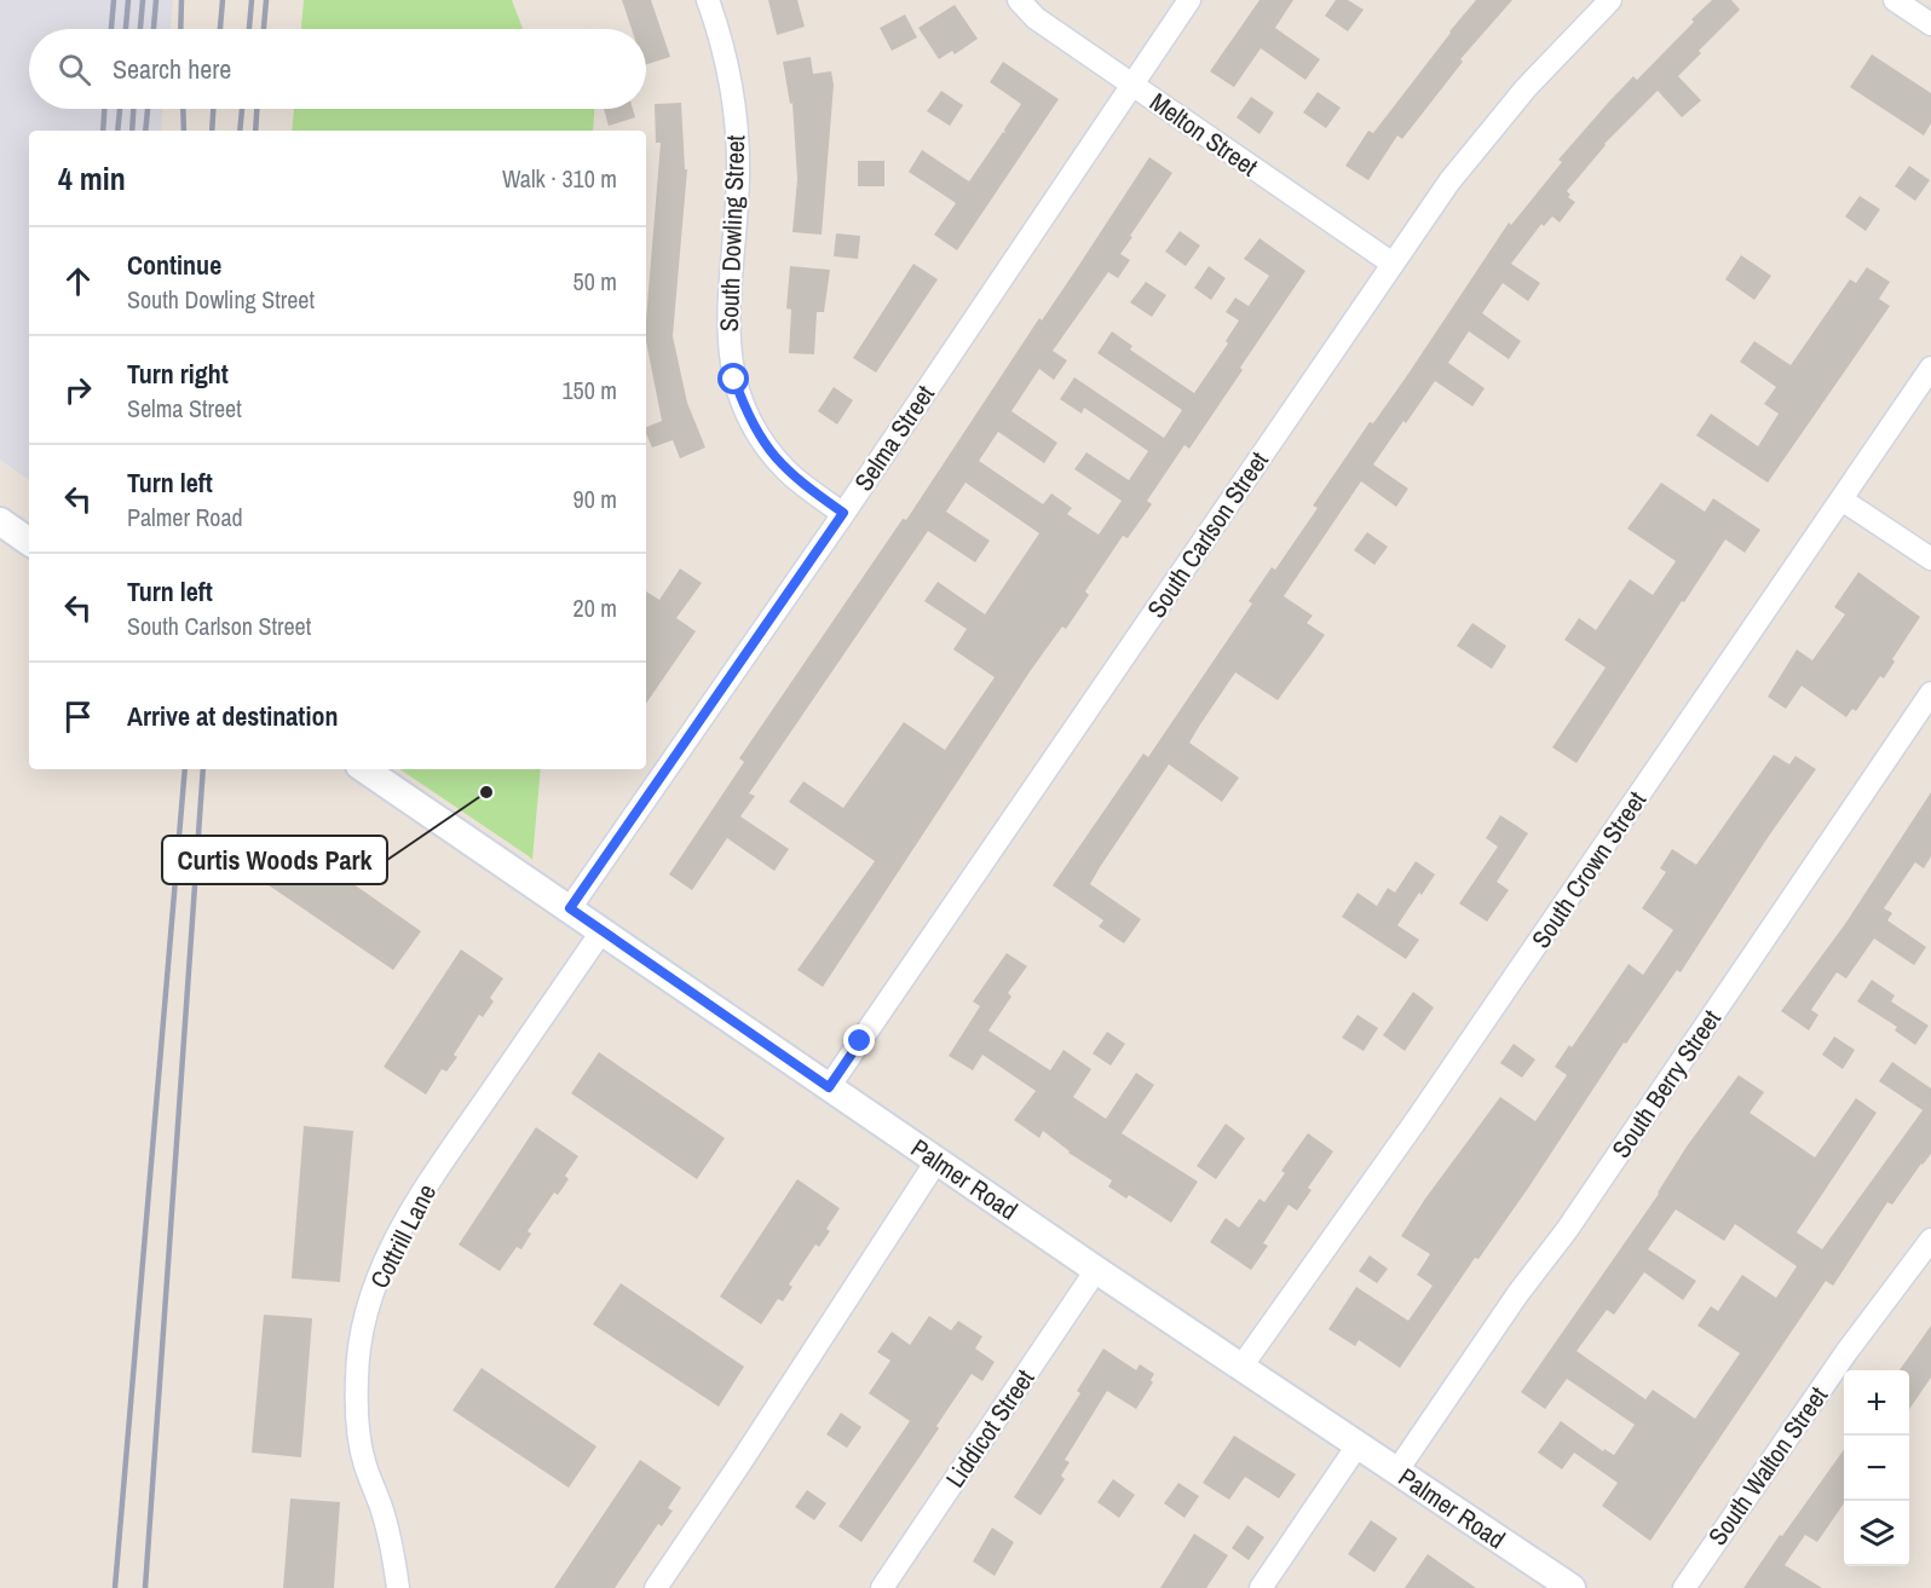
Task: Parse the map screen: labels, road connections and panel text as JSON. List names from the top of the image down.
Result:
{
  "streets": {
    "street": [
      "Melton Street",
      "South Dowling Street",
      "Selma Street",
      "South Carlson Street",
      "South Crown Street",
      "South Berry Street",
      "Palmer Road",
      "Cottrill Lane",
      "Liddicot Street",
      "South Walton Street"
    ]
  },
  "crossings": [
    ["Melton Street", "Selma Street"],
    ["Melton Street", "South Carlson Street"],
    ["South Dowling Street", "Selma Street"],
    ["Selma Street", "Palmer Road"],
    ["South Carlson Street", "Palmer Road"],
    ["South Crown Street", "Palmer Road"],
    ["South Berry Street", "Palmer Road"],
    ["Palmer Road", "Cottrill Lane"],
    ["Palmer Road", "Liddicot Street"]
  ],
  "places": ["Curtis Woods Park"],
  "page": {
    "search": "Search here",
    "heading": ["4 min", "Walk · 310 m"],
    "list": [
      ["Continue", "South Dowling Street", "50 m"],
      ["Turn right", "Selma Street", "150 m"],
      ["Turn left", "Palmer Road", "90 m"],
      ["Turn left", "South Carlson Street", "20 m"],
      "Arrive at destination"
    ],
    "map_buttons": ["+", "−"]
  }
}
